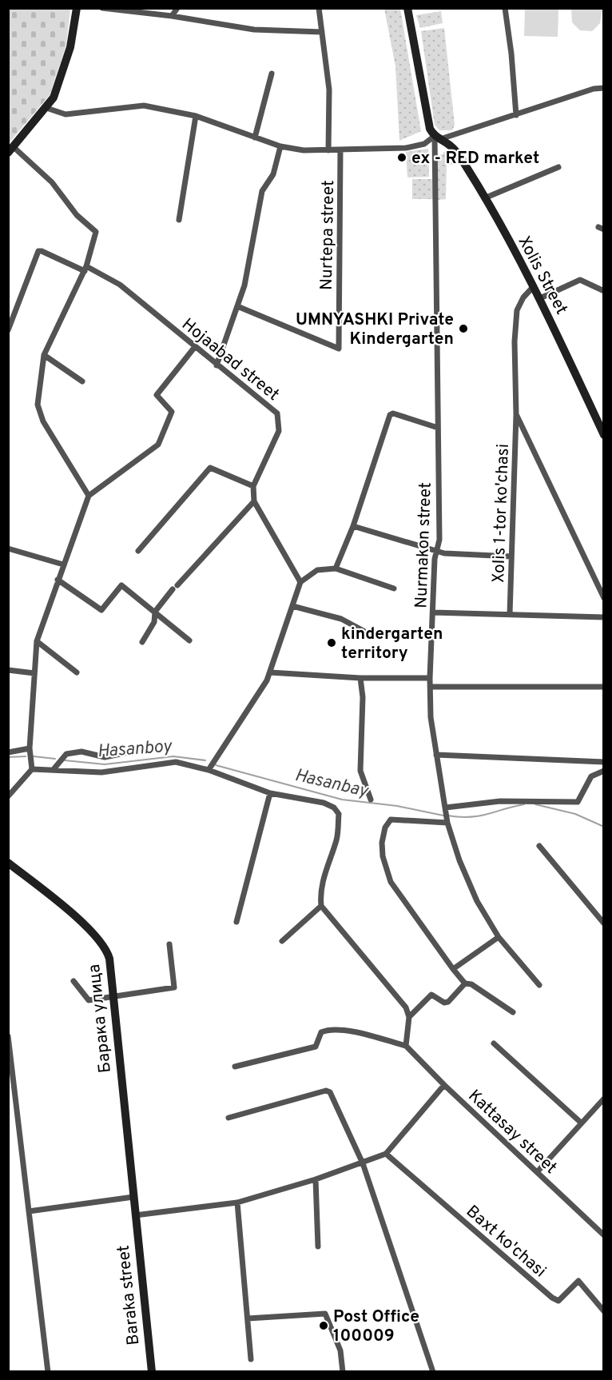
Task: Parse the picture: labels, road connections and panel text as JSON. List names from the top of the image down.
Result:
{
  "streets": {
    "main road": ["Xolis Street", "Барака улица", "Baraka street"],
    "street": [
      "Nurtepa street",
      "Hojaabad street",
      "Xolis 1-tor ko'chasi",
      "Nurmakon street",
      "Kattasay street",
      "Baxt ko'chasi"
    ]
  },
  "crossings": [
    ["Xolis Street", "Xolis 1-tor ko'chasi"],
    ["Xolis Street", "Nurmakon street"],
    ["Барака улица", "Baraka street"]
  ],
  "water": ["Hasanboy", "Hasanbay"],
  "places": [
    "ex - RED market",
    "UMNYASHKI Private Kindergarten",
    "kindergarten territory",
    "Post Office 100009"
  ]
}
